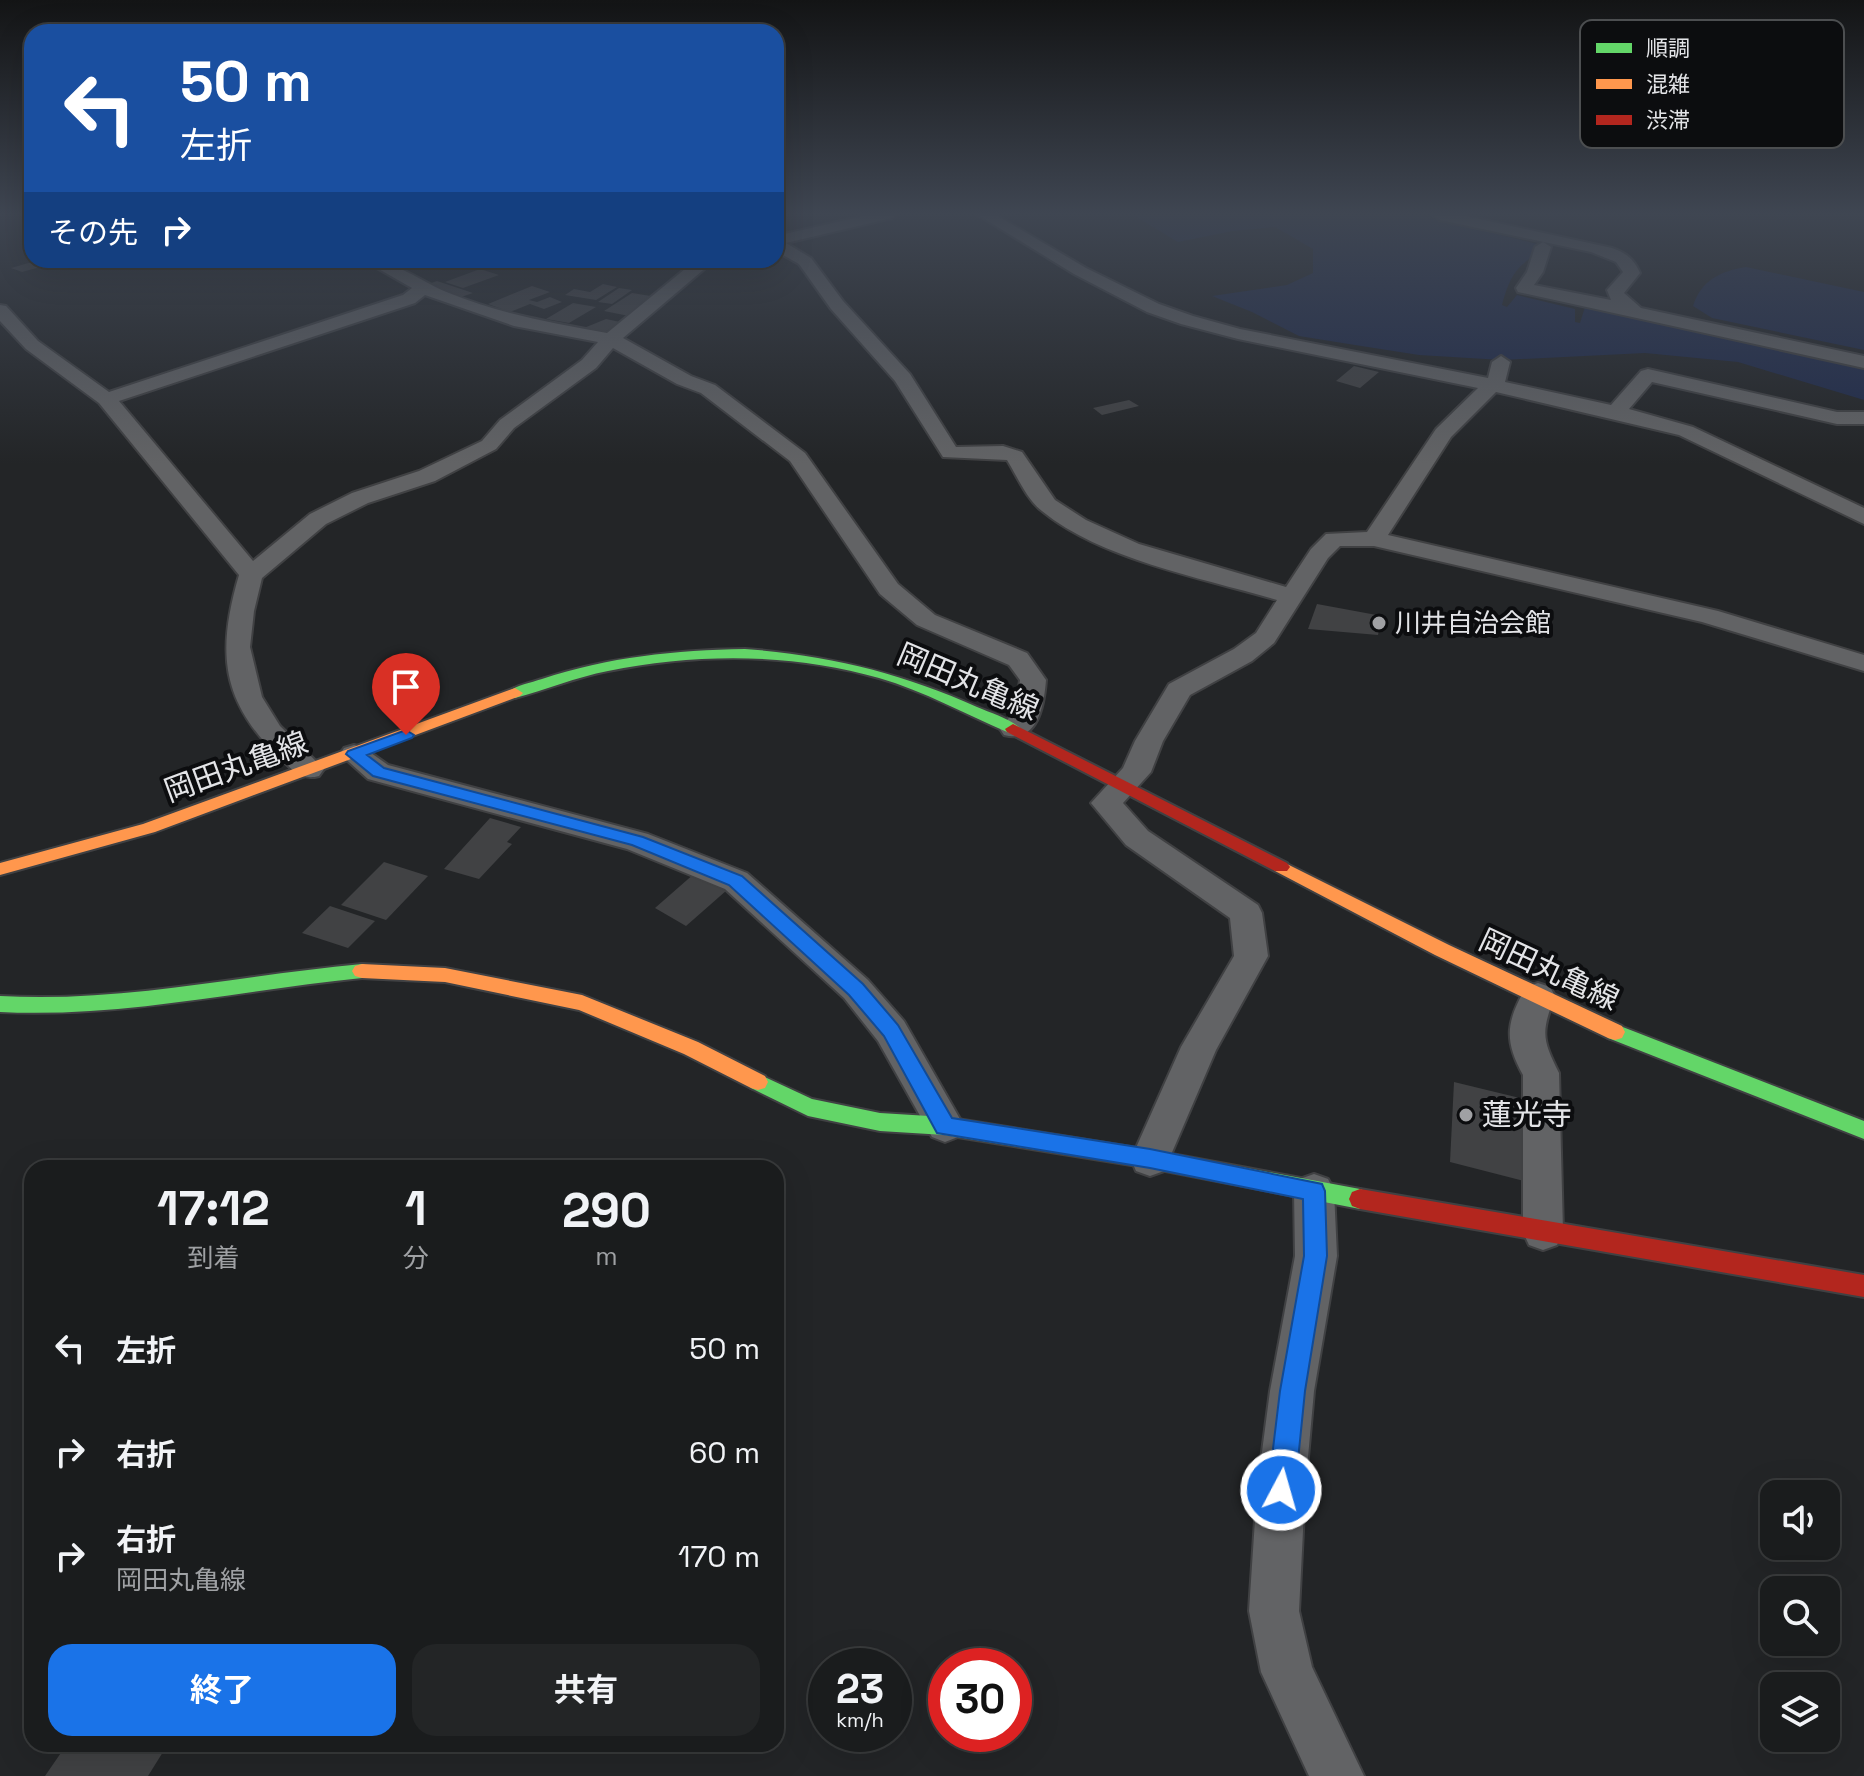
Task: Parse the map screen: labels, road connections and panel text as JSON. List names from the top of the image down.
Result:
{
  "streets": {
    "main road": ["岡田丸亀線"]
  },
  "places": ["川井自治会館", "蓮光寺"],
  "legend": ["順調", "混雑", "渋滞"],
  "page": {
    "turn": ["50 m", "左折"],
    "then": "その先",
    "eta": [
      "17:12",
      "到着",
      "1",
      "分",
      "290",
      "m"
    ],
    "list": [
      {
        "name": "左折",
        "value": "50 m"
      },
      {
        "name": "右折",
        "value": "60 m"
      },
      {
        "name": "右折",
        "note": "岡田丸亀線",
        "value": "170 m"
      }
    ],
    "buttons": ["終了", "共有"],
    "speed": "23 km/h",
    "limit": "30"
  }
}
